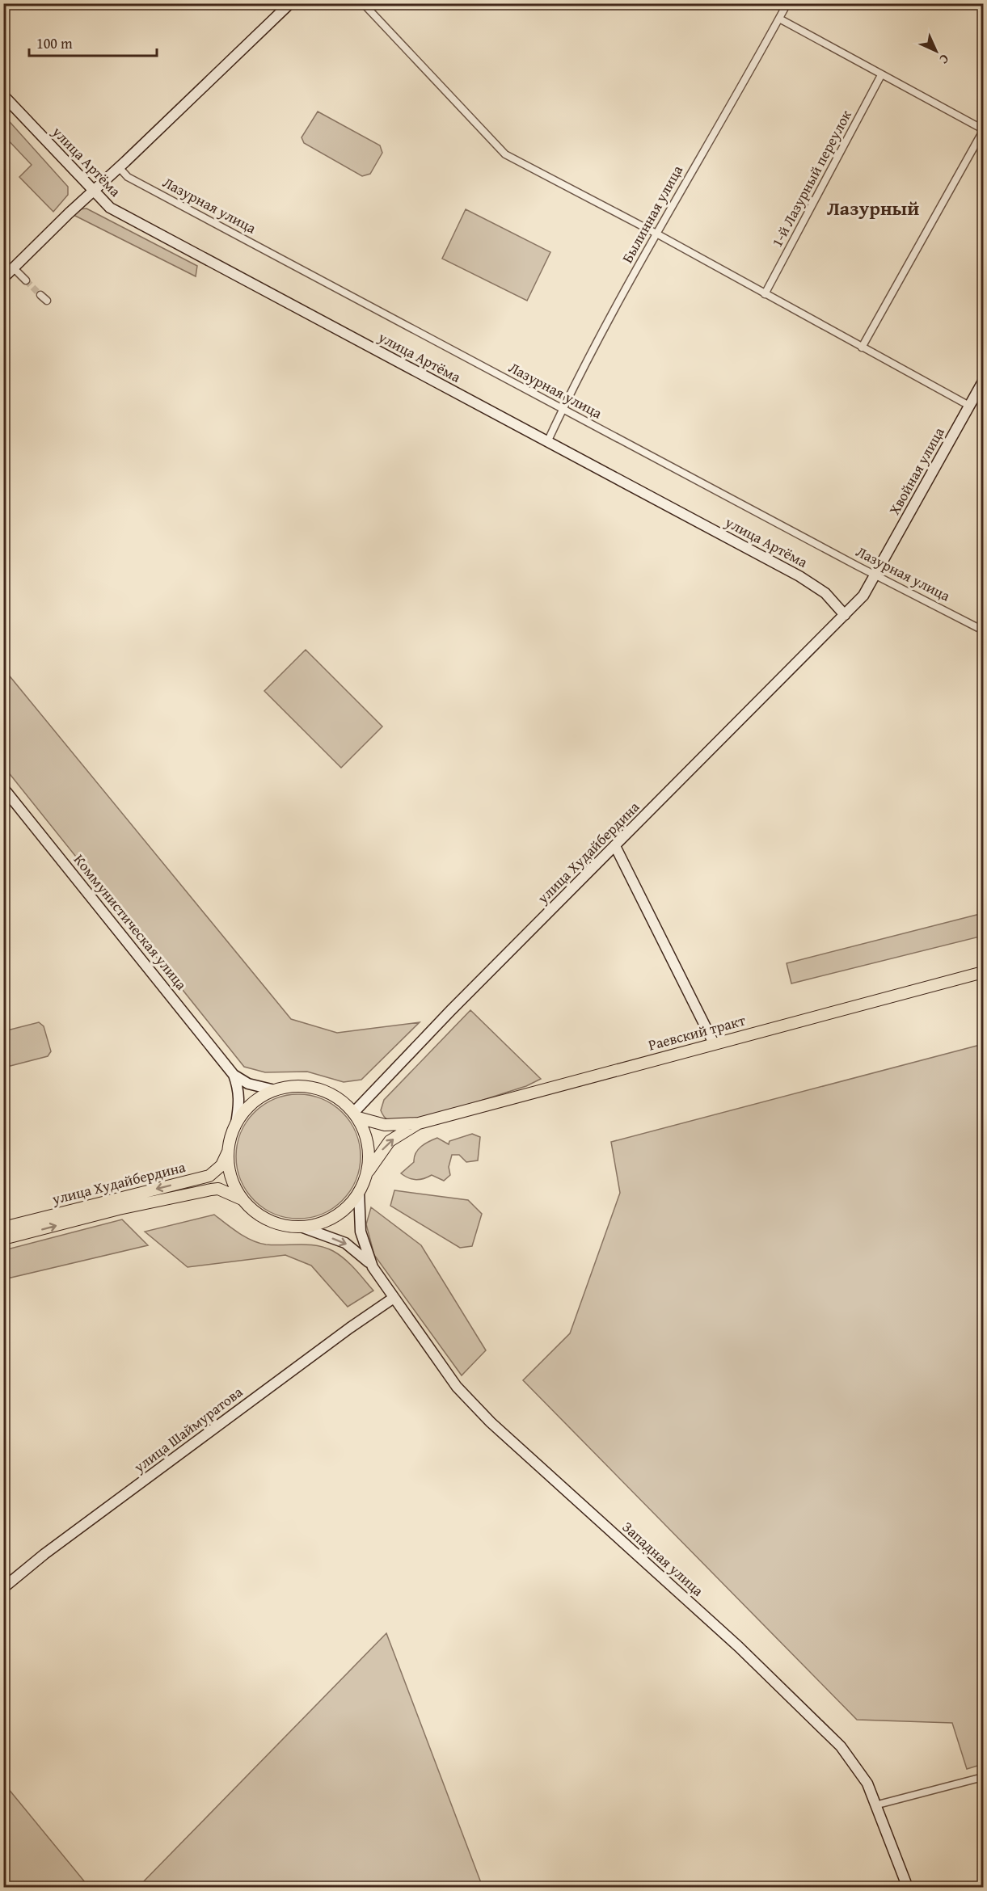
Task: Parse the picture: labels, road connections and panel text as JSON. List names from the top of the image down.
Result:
{
  "streets": {
    "main road": [
      "улица Артёма",
      "Хвойная улица",
      "улица Худайбердина",
      "Коммунистическая улица",
      "Раевский тракт",
      "улица Шаймуратова",
      "Западная улица"
    ],
    "street": ["1-й Лазурный переулок", "Лазурная улица", "Былинная улица"]
  },
  "crossings": [
    ["улица Артёма", "Былинная улица"],
    ["улица Артёма", "Хвойная улица"],
    ["улица Артёма", "улица Худайбердина"],
    ["Лазурная улица", "Былинная улица"],
    ["Лазурная улица", "Хвойная улица"],
    ["Хвойная улица", "улица Худайбердина"],
    ["улица Худайбердина", "Коммунистическая улица"],
    ["улица Худайбердина", "Раевский тракт"],
    ["улица Худайбердина", "Западная улица"],
    ["Коммунистическая улица", "Раевский тракт"],
    ["Коммунистическая улица", "Западная улица"],
    ["Раевский тракт", "Западная улица"],
    ["улица Шаймуратова", "Западная улица"]
  ],
  "districts": ["Лазурный"],
  "scale_bar": "100 m",
  "north": "bottom right"
}
